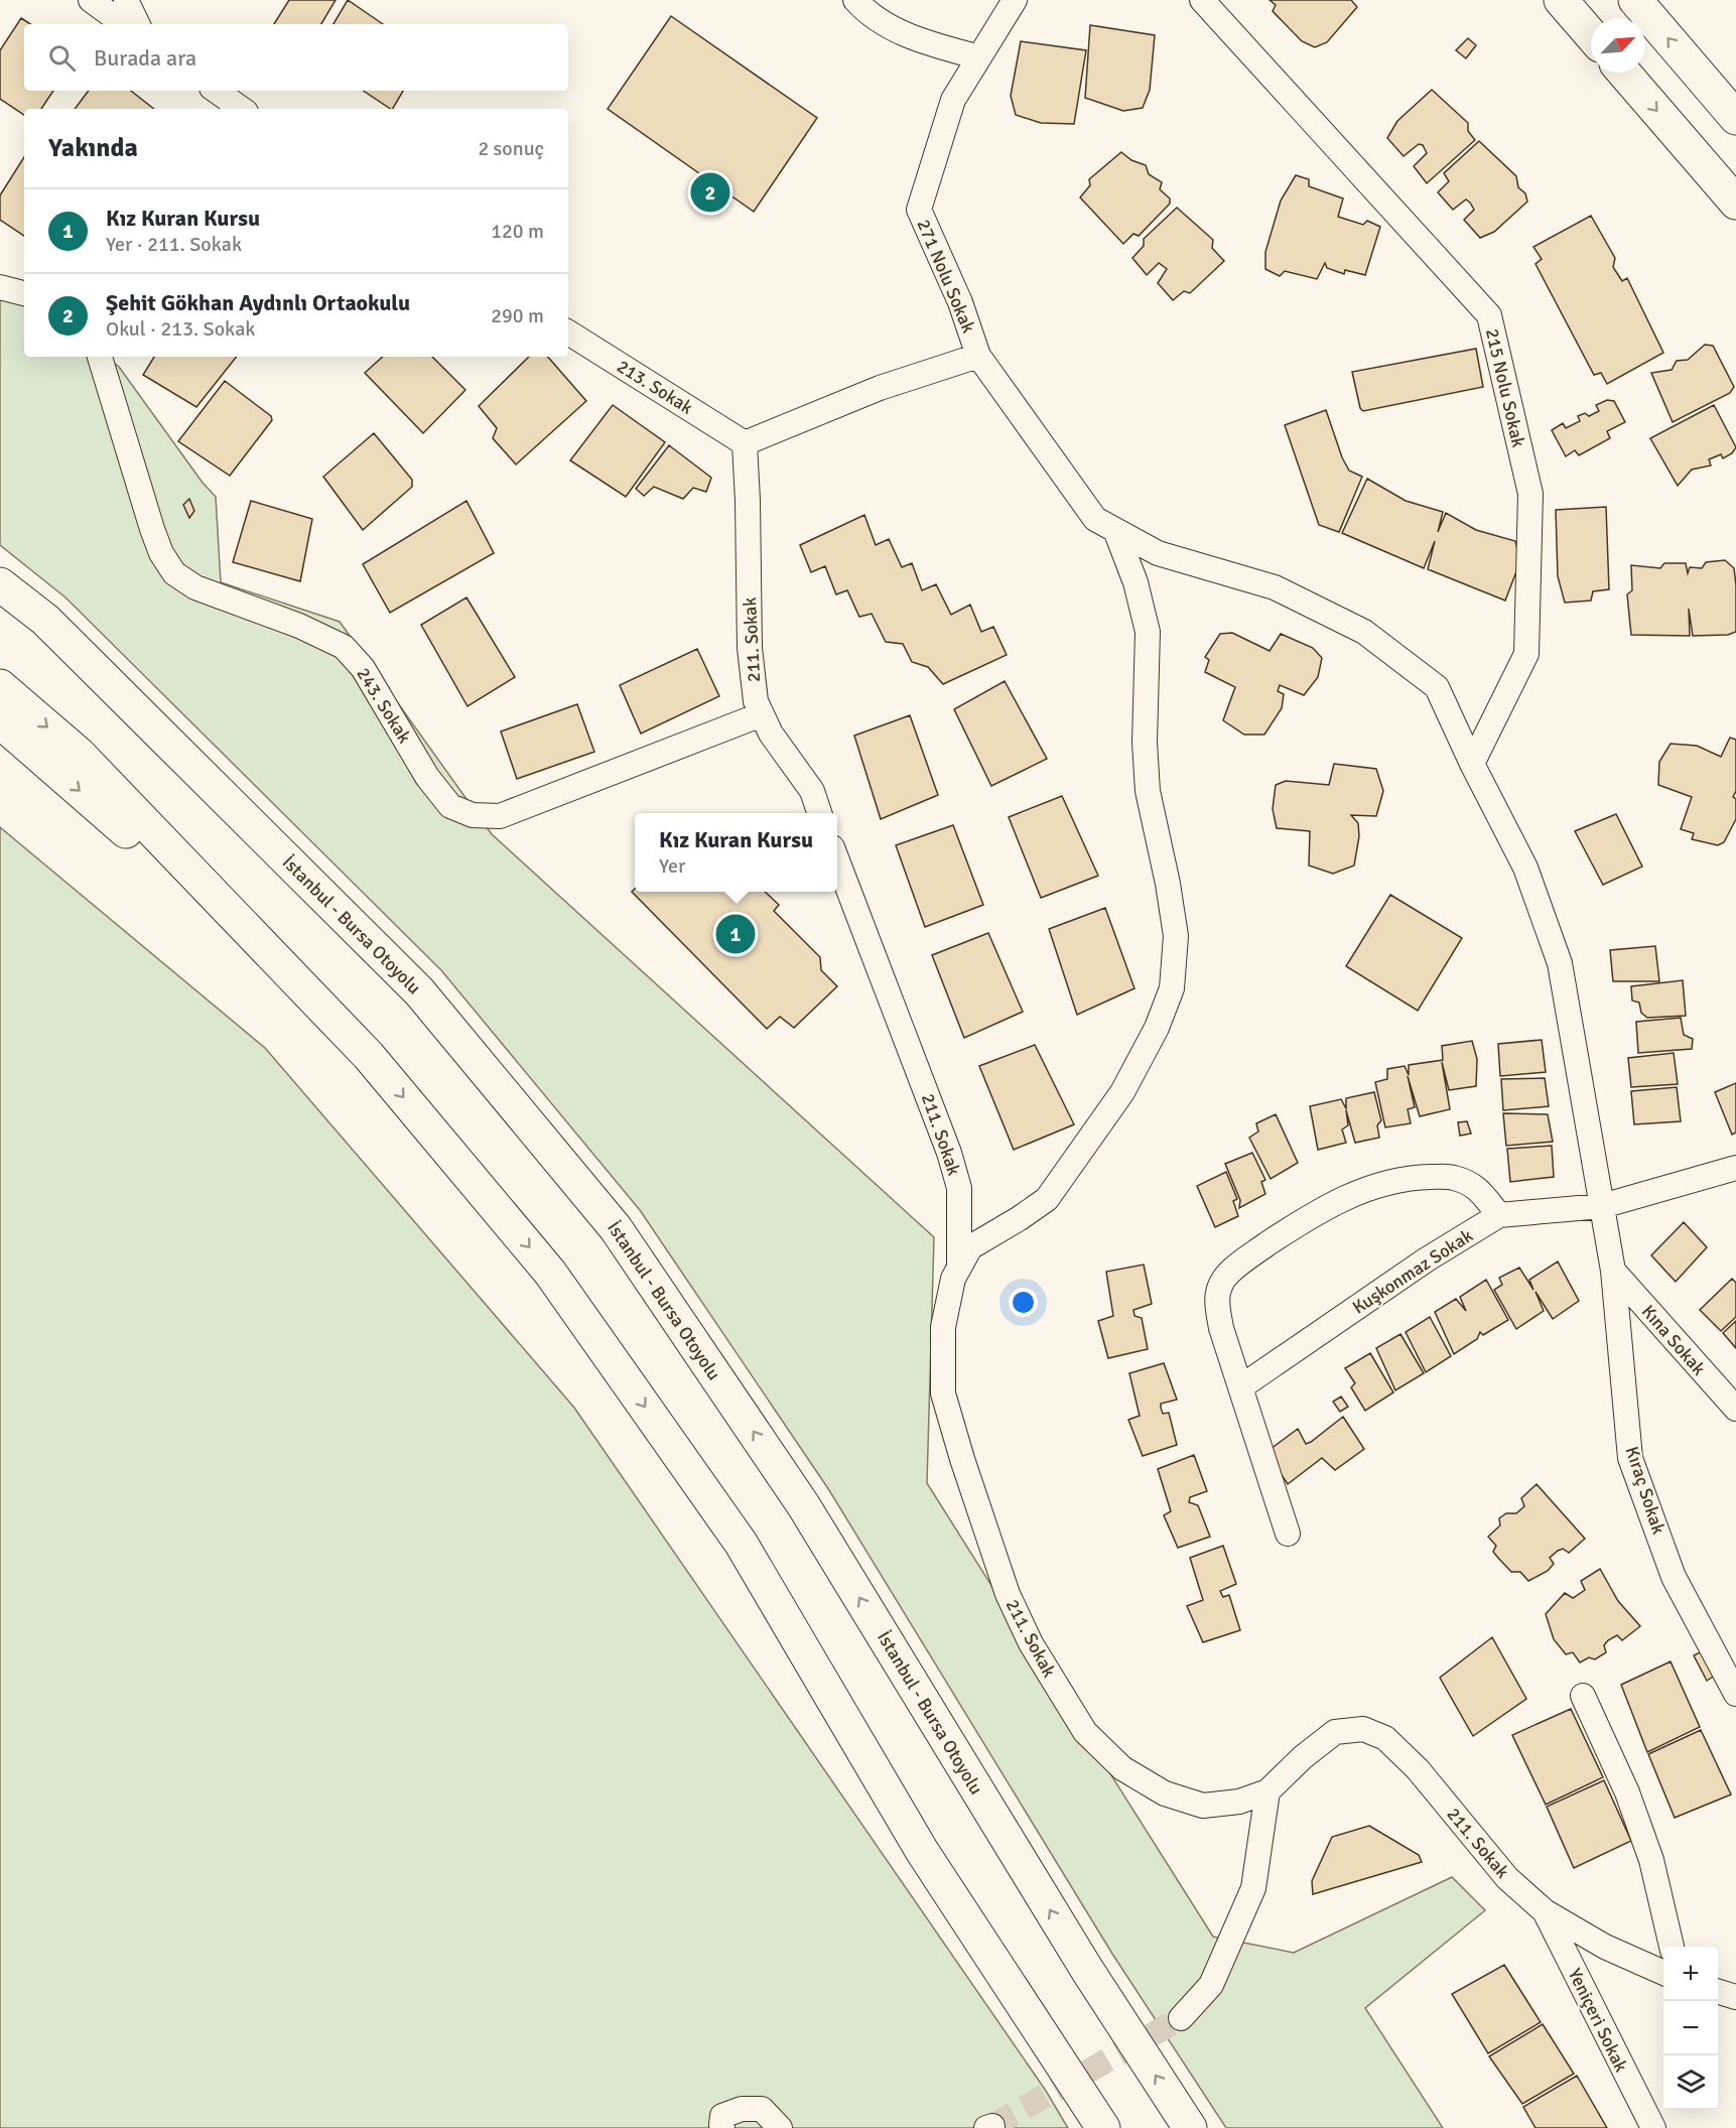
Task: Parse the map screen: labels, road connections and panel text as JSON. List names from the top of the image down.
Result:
{
  "streets": {
    "highway": ["İstanbul - Bursa Otoyolu"],
    "street": [
      "271 Nolu Sokak",
      "213. Sokak",
      "215 Nolu Sokak",
      "211. Sokak",
      "243. Sokak",
      "Kuşkonmaz Sokak",
      "Kına Sokak",
      "Kıraç Sokak",
      "Yeniçeri Sokak"
    ]
  },
  "crossings": [
    ["271 Nolu Sokak", "215 Nolu Sokak"],
    ["271 Nolu Sokak", "Kıraç Sokak"],
    ["213. Sokak", "211. Sokak"],
    ["215 Nolu Sokak", "Kıraç Sokak"],
    ["211. Sokak", "243. Sokak"],
    ["211. Sokak", "Yeniçeri Sokak"],
    ["Kuşkonmaz Sokak", "Kıraç Sokak"],
    ["Kına Sokak", "Kıraç Sokak"]
  ],
  "north": "top right",
  "page": {
    "search": "Burada ara",
    "heading": ["Yakında", "2 sonuç"],
    "pins": ["2", "1"],
    "list": [
      {
        "mark": "1",
        "name": "Kız Kuran Kursu",
        "note": "Yer · 211. Sokak",
        "value": "120 m"
      },
      {
        "mark": "2",
        "name": "Şehit Gökhan Aydınlı Ortaokulu",
        "note": "Okul · 213. Sokak",
        "value": "290 m"
      }
    ],
    "popup": ["Kız Kuran Kursu", "Yer"],
    "map_buttons": ["+", "−"]
  }
}
